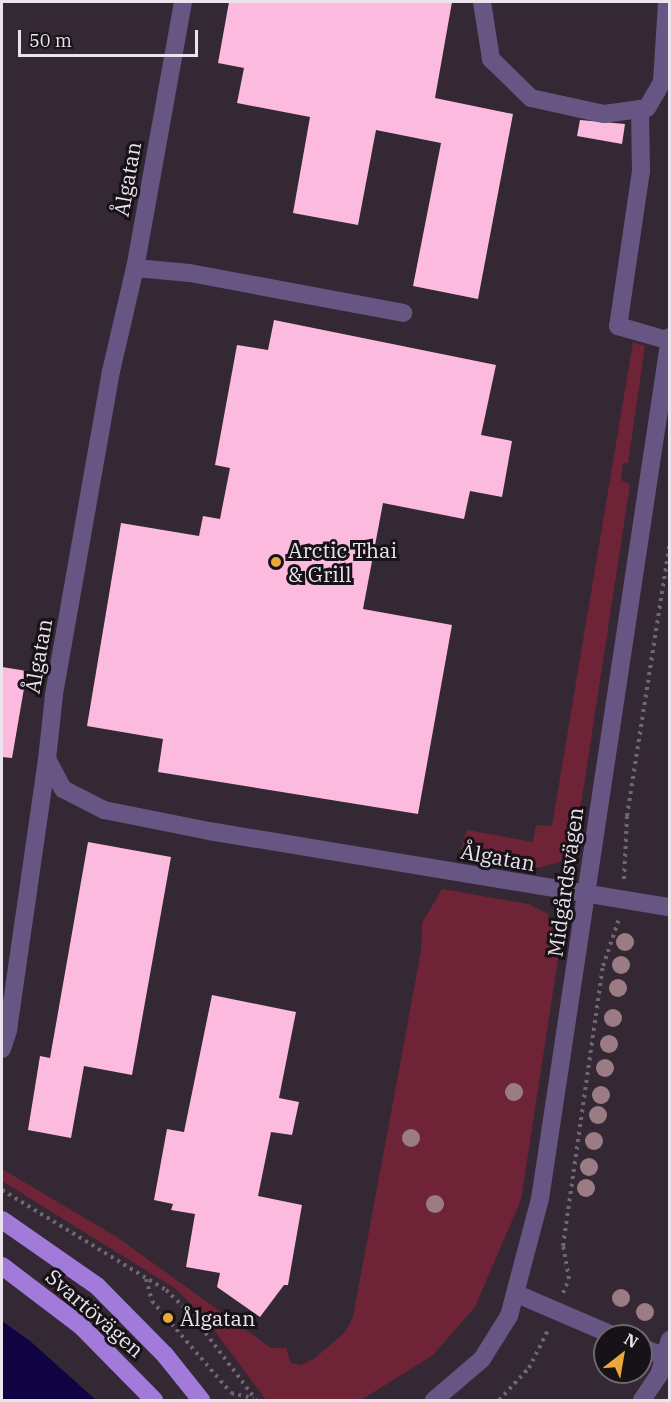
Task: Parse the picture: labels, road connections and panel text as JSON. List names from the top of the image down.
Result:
{
  "streets": {
    "main road": ["Svartövägen"],
    "street": ["Ålgatan", "Midgårdsvägen"]
  },
  "crossings": [
    ["Ålgatan", "Midgårdsvägen"]
  ],
  "places": ["Arctic Thai & Grill", "Ålgatan"],
  "scale_bar": "50 m",
  "north": "top right"
}
